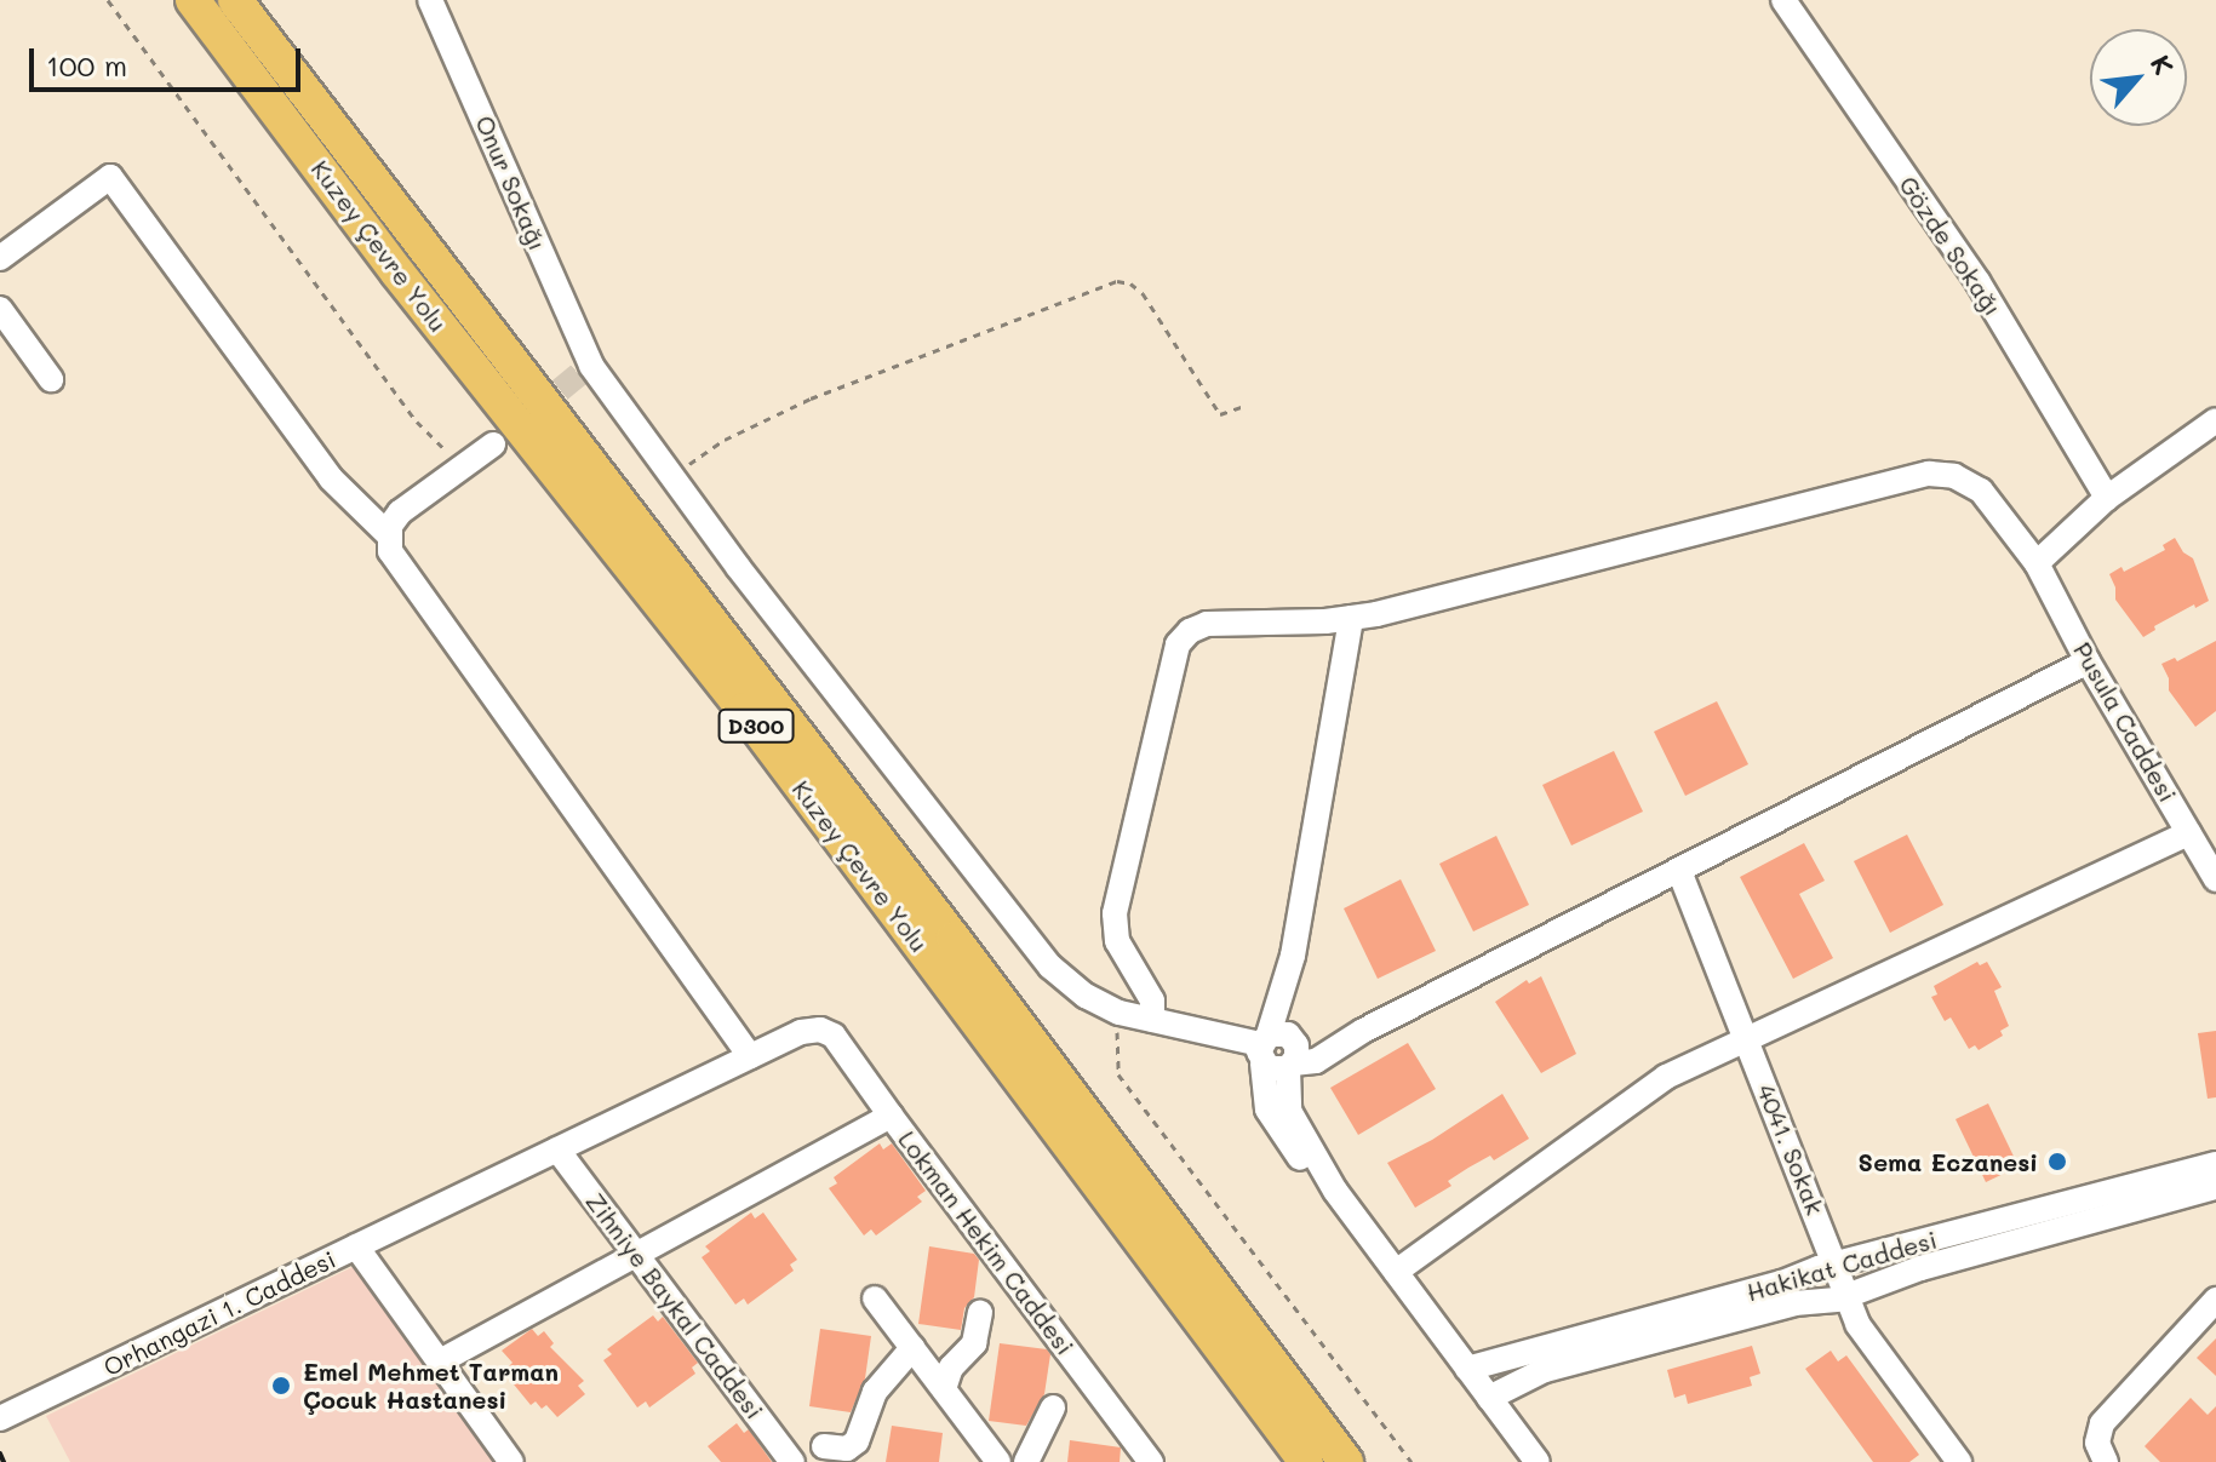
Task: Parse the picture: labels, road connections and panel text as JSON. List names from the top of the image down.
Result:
{
  "streets": {
    "highway": ["Kuzey Çevre Yolu", "D300"],
    "street": [
      "Onur Sokağı",
      "Gözde Sokağı",
      "Pusula Caddesi",
      "4041. Sokak",
      "Lokman Hekim Caddesi",
      "Hakikat Caddesi",
      "Zihniye Baykal Caddesi",
      "Orhangazi 1. Caddesi"
    ]
  },
  "crossings": [
    ["Onur Sokağı", "Pusula Caddesi"],
    ["4041. Sokak", "Hakikat Caddesi"],
    ["Lokman Hekim Caddesi", "Zihniye Baykal Caddesi"],
    ["Lokman Hekim Caddesi", "Orhangazi 1. Caddesi"]
  ],
  "places": ["Sema Eczanesi", "Emel Mehmet Tarman Çocuk Hastanesi"],
  "scale_bar": "100 m",
  "north": "top right"
}
